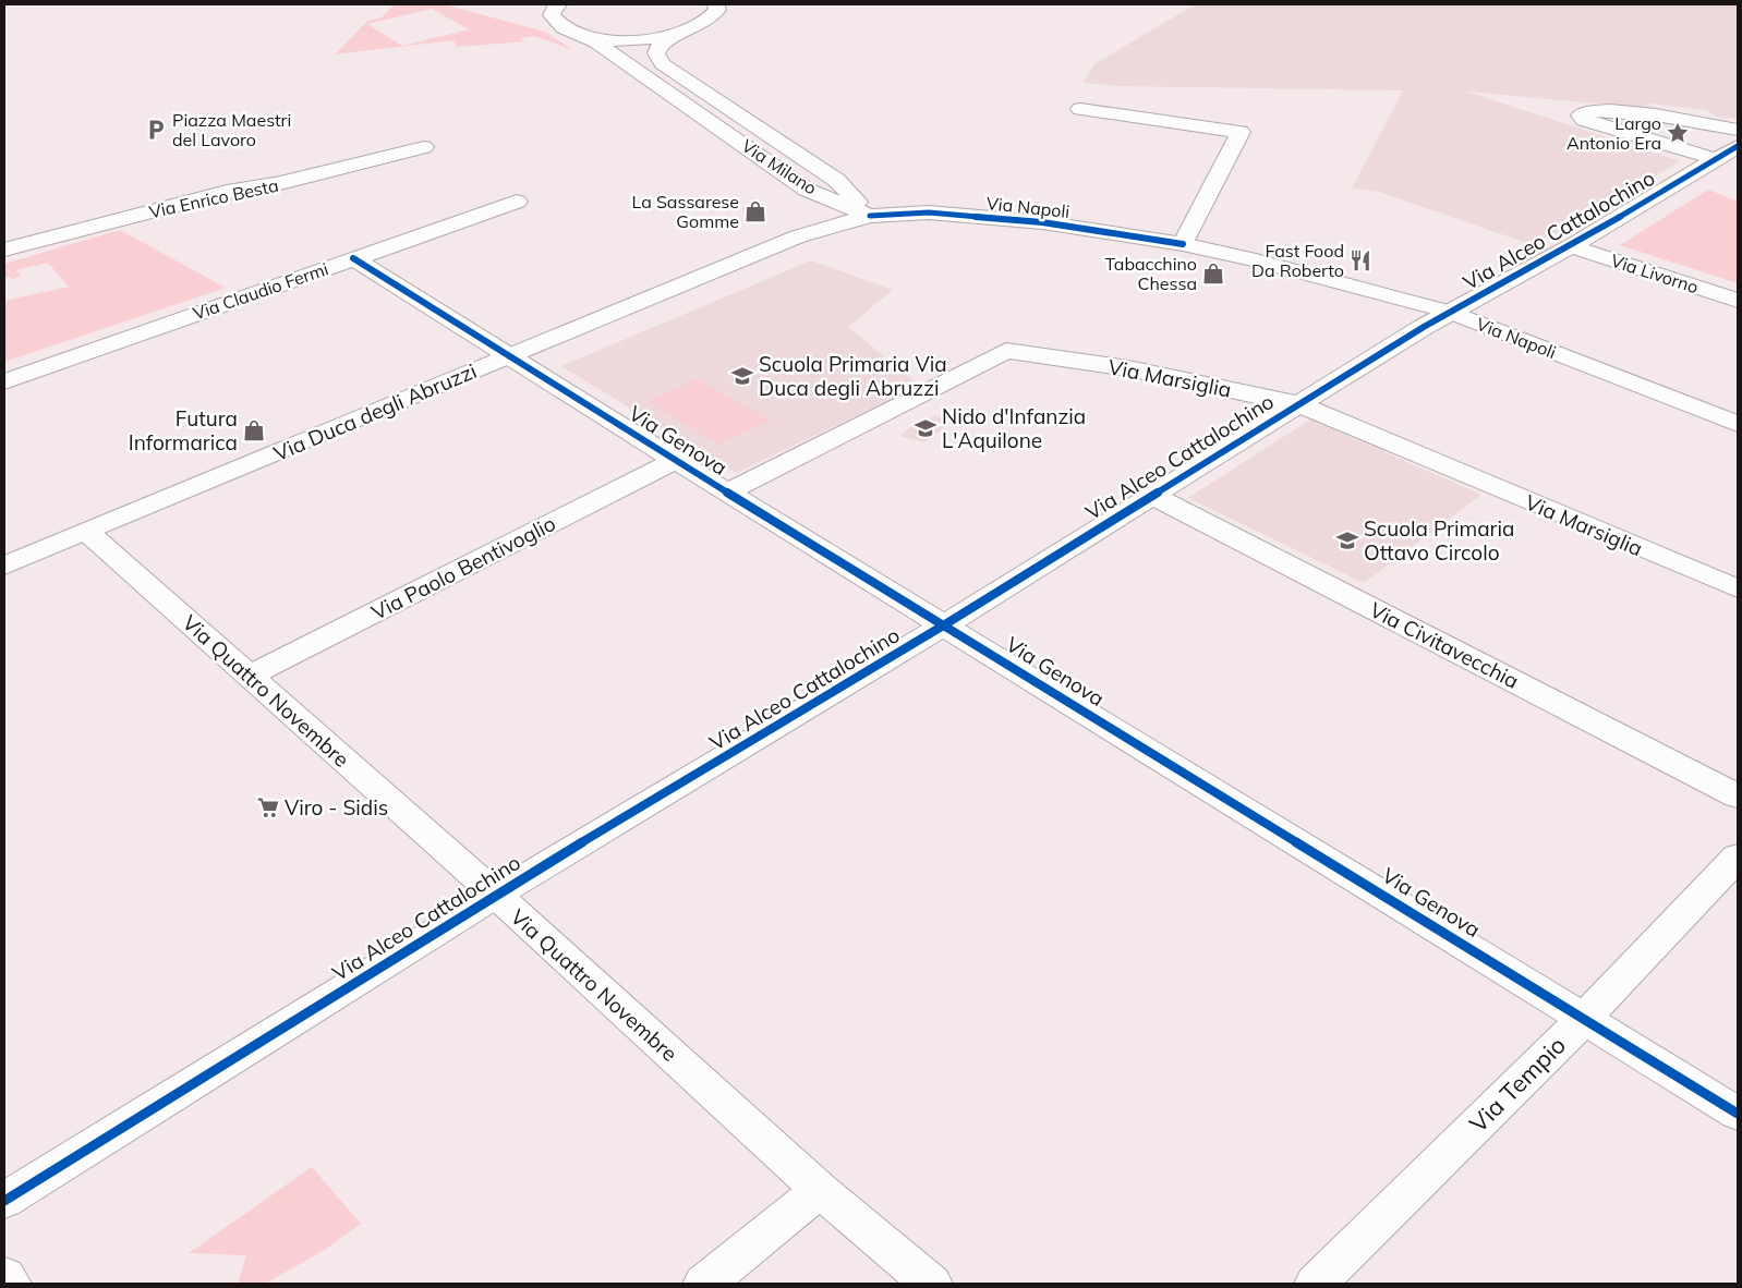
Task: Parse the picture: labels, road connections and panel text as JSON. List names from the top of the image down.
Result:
{
  "streets": {
    "street": [
      "Via Milano",
      "Via Enrico Besta",
      "Via Napoli",
      "Via Alceo Cattalochino",
      "Via Livorno",
      "Via Claudio Fermi",
      "Via Marsiglia",
      "Via Duca degli Abruzzi",
      "Via Genova",
      "Via Paolo Bentivoglio",
      "Via Civitavecchia",
      "Via Quattro Novembre",
      "Via Tempio"
    ]
  },
  "crossings": [
    ["Via Milano", "Via Napoli"],
    ["Via Milano", "Via Duca degli Abruzzi"],
    ["Via Napoli", "Via Alceo Cattalochino"],
    ["Via Napoli", "Via Duca degli Abruzzi"],
    ["Via Alceo Cattalochino", "Via Livorno"],
    ["Via Alceo Cattalochino", "Via Marsiglia"],
    ["Via Alceo Cattalochino", "Via Genova"],
    ["Via Alceo Cattalochino", "Via Civitavecchia"],
    ["Via Alceo Cattalochino", "Via Quattro Novembre"],
    ["Via Claudio Fermi", "Via Genova"],
    ["Via Marsiglia", "Via Genova"],
    ["Via Duca degli Abruzzi", "Via Genova"],
    ["Via Duca degli Abruzzi", "Via Quattro Novembre"],
    ["Via Genova", "Via Paolo Bentivoglio"],
    ["Via Genova", "Via Tempio"],
    ["Via Paolo Bentivoglio", "Via Quattro Novembre"]
  ],
  "places": {
    "parking": ["Piazza Maestri del Lavoro"],
    "place": ["Largo Antonio Era"],
    "shop": ["La Sassarese Gomme", "Tabacchino Chessa", "Futura Informarica"],
    "restaurant": ["Fast Food Da Roberto"],
    "school or university": ["Scuola Primaria Via Duca degli Abruzzi", "Nido d'Infanzia L'Aquilone", "Scuola Primaria Ottavo Circolo"],
    "supermarket": ["Viro - Sidis"]
  }
}
